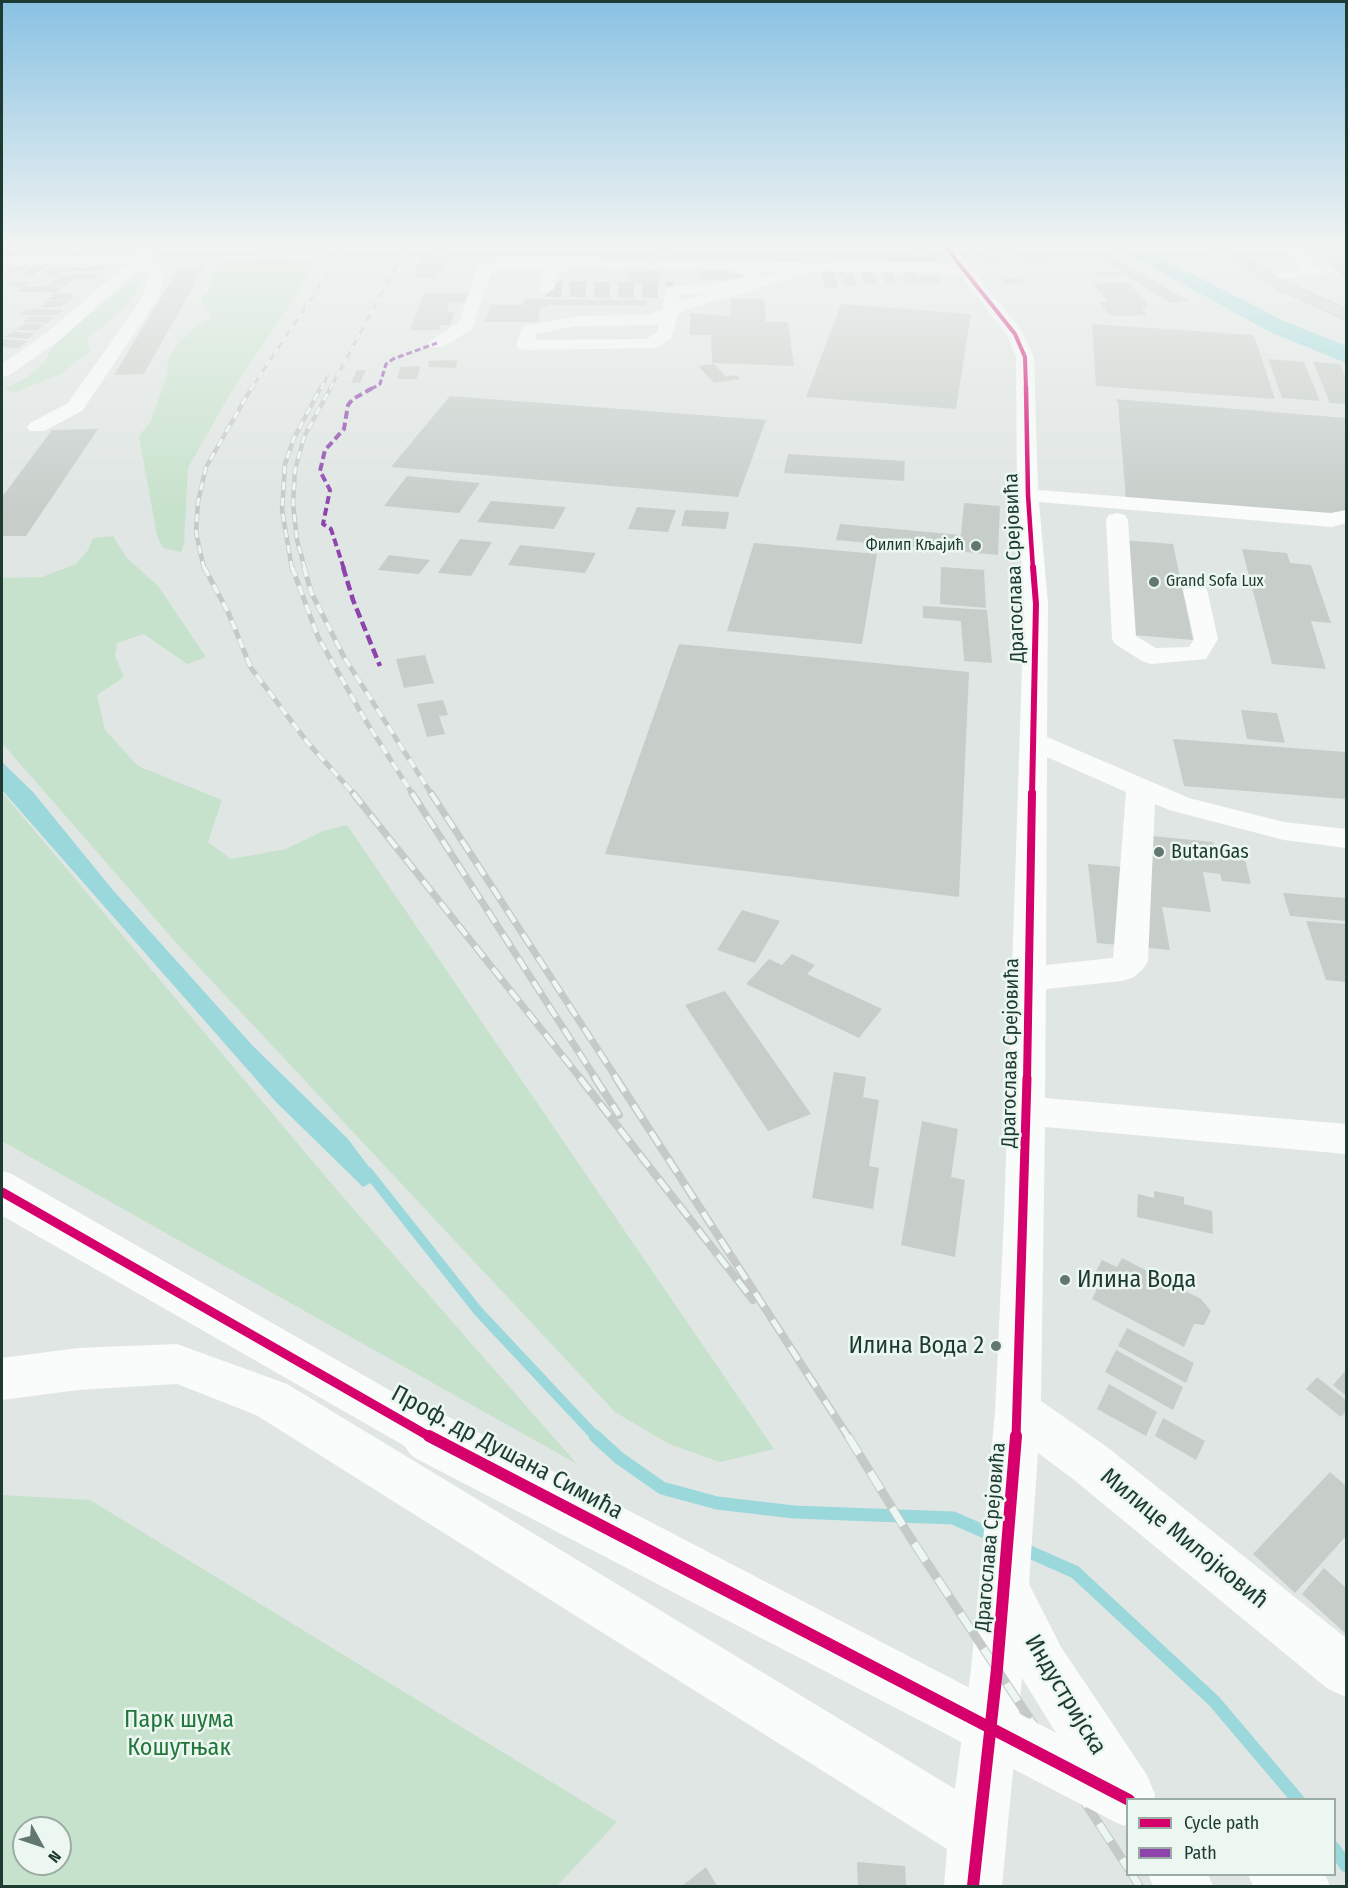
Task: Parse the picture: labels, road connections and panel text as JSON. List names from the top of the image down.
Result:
{
  "streets": {
    "street": [
      "Драгослава Срејовића",
      "Проф. др Душана Симића",
      "Милице Милојковић",
      "Индустријска"
    ]
  },
  "crossings": [
    ["Драгослава Срејовића", "Милице Милојковић"],
    ["Драгослава Срејовића", "Индустријска"]
  ],
  "parks": ["Парк шума Кошутњак"],
  "places": [
    "Филип Кљајић",
    "Grand Sofa Lux",
    "ButanGas",
    "Илина Вода",
    "Илина Вода 2"
  ],
  "legend": ["Cycle path", "Path"],
  "north": "bottom right"
}
